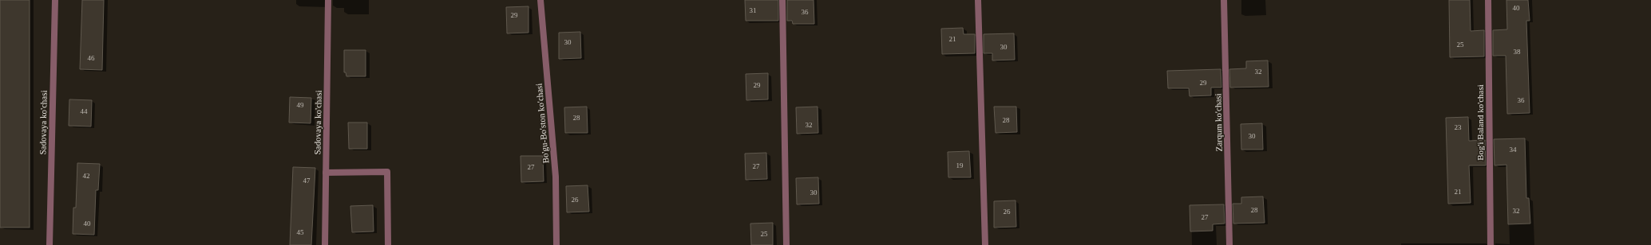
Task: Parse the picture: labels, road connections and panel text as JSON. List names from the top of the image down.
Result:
{
  "streets": {
    "street": [
      "Sadovaya ko'chasi",
      "Zarqum ko'chasi",
      "Bog'i Baland ko'chasi",
      "Bo'gu-Bo'ston ko'chasi"
    ]
  },
  "house_numbers": [
    "40",
    "31",
    "36",
    "29",
    "21",
    "30",
    "25",
    "30",
    "38",
    "46",
    "32",
    "29",
    "29",
    "36",
    "49",
    "44",
    "28",
    "28",
    "32",
    "23",
    "30",
    "34",
    "19",
    "27",
    "27",
    "42",
    "47",
    "21",
    "30",
    "26",
    "28",
    "32",
    "26",
    "27",
    "40",
    "45",
    "25"
  ]
}
